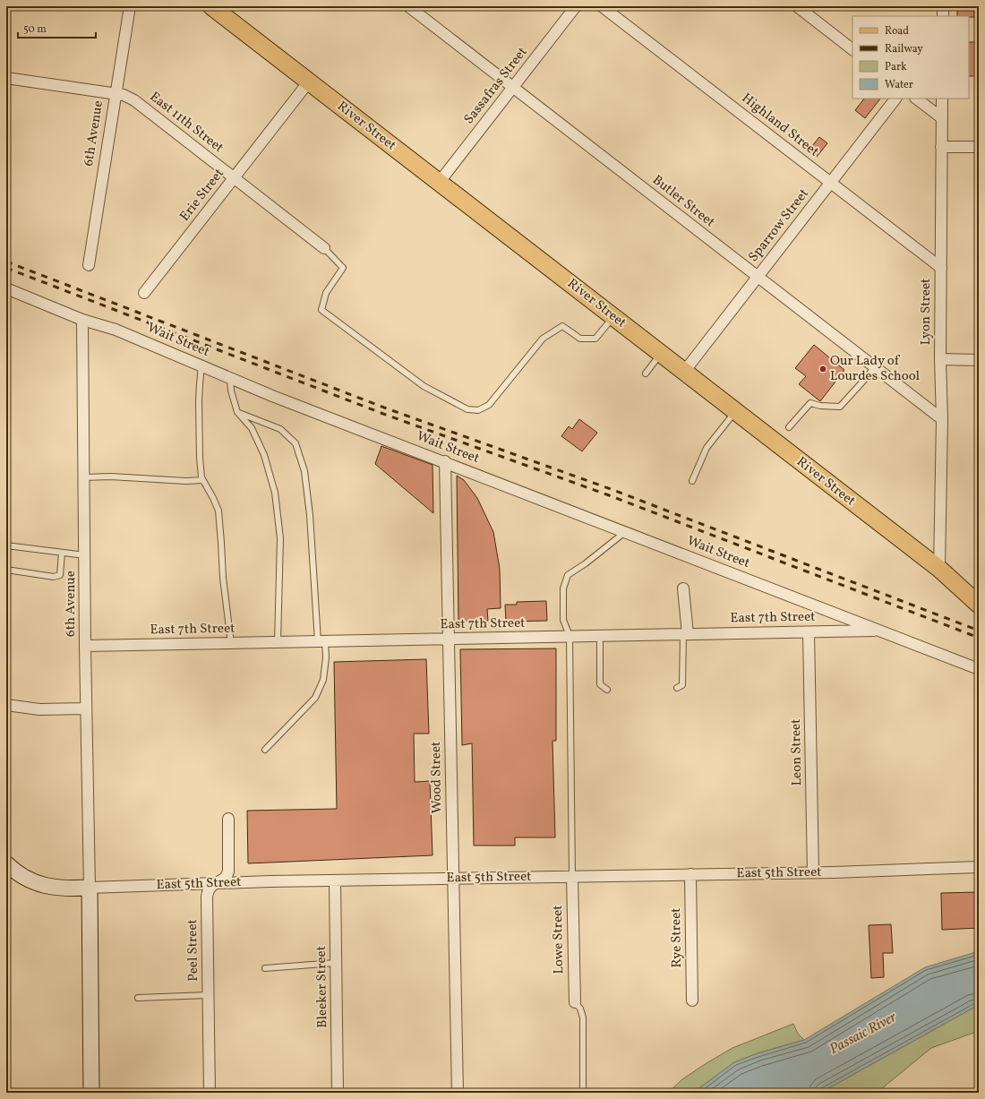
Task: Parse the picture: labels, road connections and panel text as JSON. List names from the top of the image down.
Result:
{
  "streets": {
    "main road": ["River Street", "East 5th Street"],
    "street": [
      "Sassafras Street",
      "East 11th Street",
      "Highland Street",
      "6th Avenue",
      "Erie Street",
      "Butler Street",
      "Sparrow Street",
      "Lyon Street",
      "Wait Street",
      "East 7th Street",
      "Leon Street",
      "Wood Street",
      "Rye Street",
      "Lowe Street",
      "Peel Street",
      "Bleeker Street"
    ]
  },
  "crossings": [
    ["Sassafras Street", "River Street"],
    ["Sassafras Street", "Butler Street"],
    ["East 11th Street", "6th Avenue"],
    ["East 11th Street", "Erie Street"],
    ["Highland Street", "Sparrow Street"],
    ["Highland Street", "Lyon Street"],
    ["River Street", "Erie Street"],
    ["River Street", "Sparrow Street"],
    ["River Street", "Lyon Street"],
    ["6th Avenue", "Wait Street"],
    ["6th Avenue", "East 7th Street"],
    ["6th Avenue", "East 5th Street"],
    ["Butler Street", "Sparrow Street"],
    ["Butler Street", "Lyon Street"],
    ["Wait Street", "East 7th Street"],
    ["Wait Street", "Wood Street"],
    ["East 7th Street", "Leon Street"],
    ["East 7th Street", "Wood Street"],
    ["Leon Street", "East 5th Street"],
    ["Wood Street", "East 5th Street"],
    ["East 5th Street", "Rye Street"],
    ["East 5th Street", "Lowe Street"],
    ["East 5th Street", "Peel Street"],
    ["East 5th Street", "Bleeker Street"]
  ],
  "water": ["Passaic River"],
  "places": ["Our Lady of Lourdes School"],
  "legend": [
    "Road",
    "Railway",
    "Park",
    "Water"
  ],
  "scale_bar": "50 m"
}
